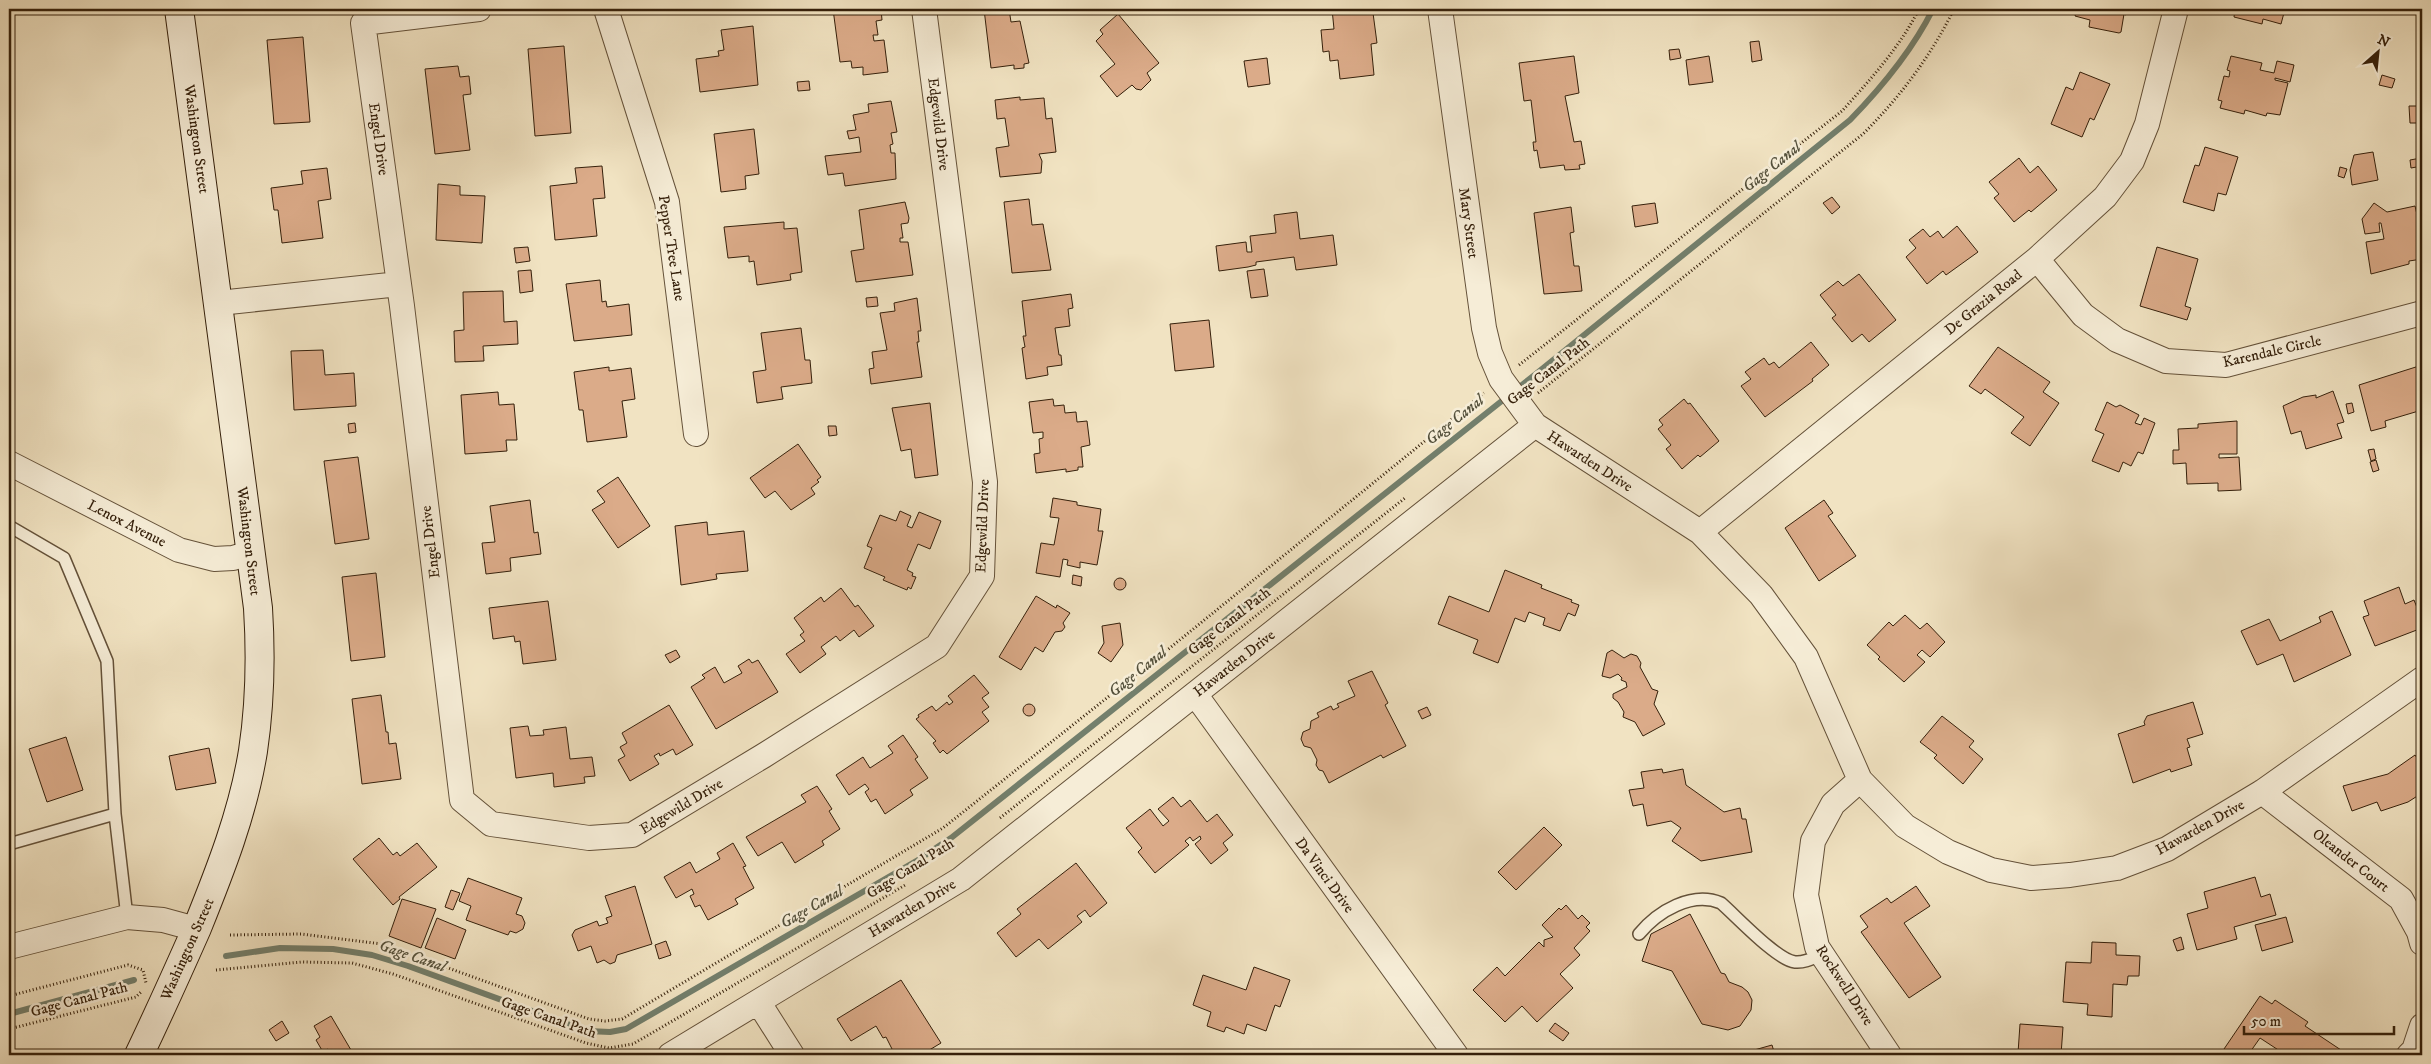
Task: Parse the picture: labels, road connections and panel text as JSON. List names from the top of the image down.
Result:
{
  "streets": {
    "main road": ["Washington Street"],
    "street": [
      "Edgewild Drive",
      "Engel Drive",
      "Mary Street",
      "Pepper Tree Lane",
      "De Grazia Road",
      "Karendale Circle",
      "Hawarden Drive",
      "Lenox Avenue",
      "Oleander Court",
      "Da Vinci Drive",
      "Rockwell Drive"
    ],
    "path": ["Gage Canal Path"]
  },
  "crossings": [
    ["Edgewild Drive", "Engel Drive"],
    ["Washington Street", "Lenox Avenue"],
    ["Mary Street", "Gage Canal Path"],
    ["Mary Street", "Hawarden Drive"],
    ["De Grazia Road", "Karendale Circle"],
    ["De Grazia Road", "Hawarden Drive"],
    ["Gage Canal Path", "Hawarden Drive"],
    ["Hawarden Drive", "Oleander Court"],
    ["Hawarden Drive", "Da Vinci Drive"],
    ["Hawarden Drive", "Rockwell Drive"]
  ],
  "water": ["Gage Canal"],
  "scale_bar": "50 m",
  "north": "top right"
}
